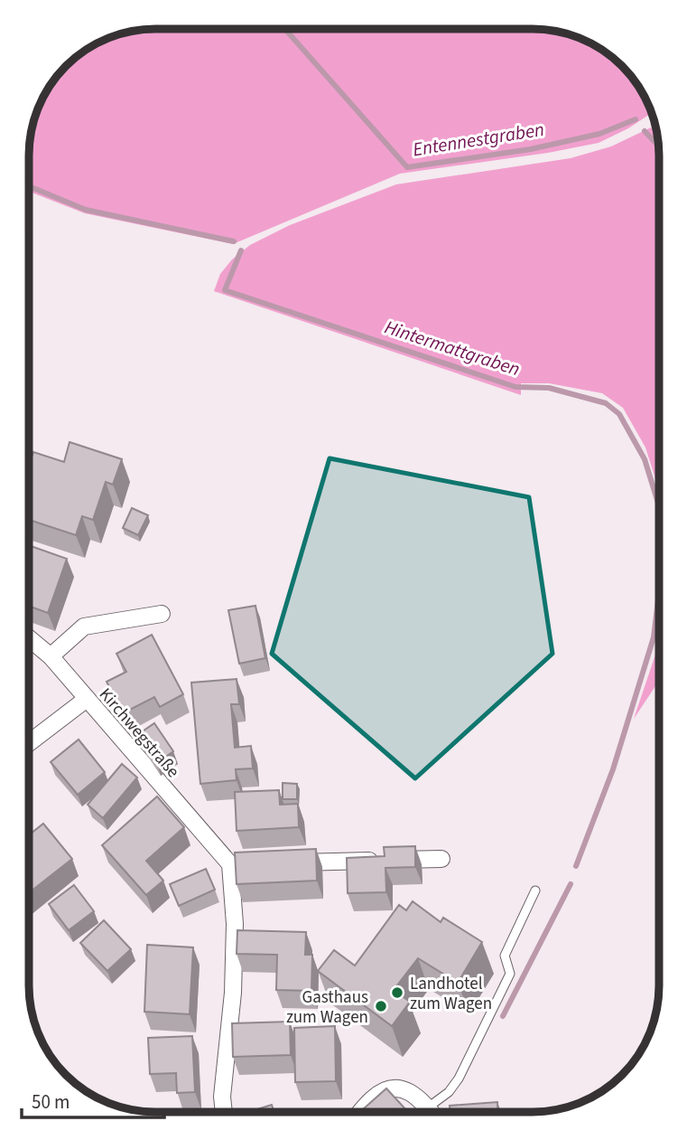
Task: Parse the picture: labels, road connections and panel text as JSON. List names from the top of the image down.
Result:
{
  "streets": {
    "street": ["Kirchwegstraße"]
  },
  "water": ["Entennestgraben", "Hintermattgraben"],
  "places": ["Landhotel zum Wagen", "Gasthaus zum Wagen"],
  "scale_bar": "50 m"
}
